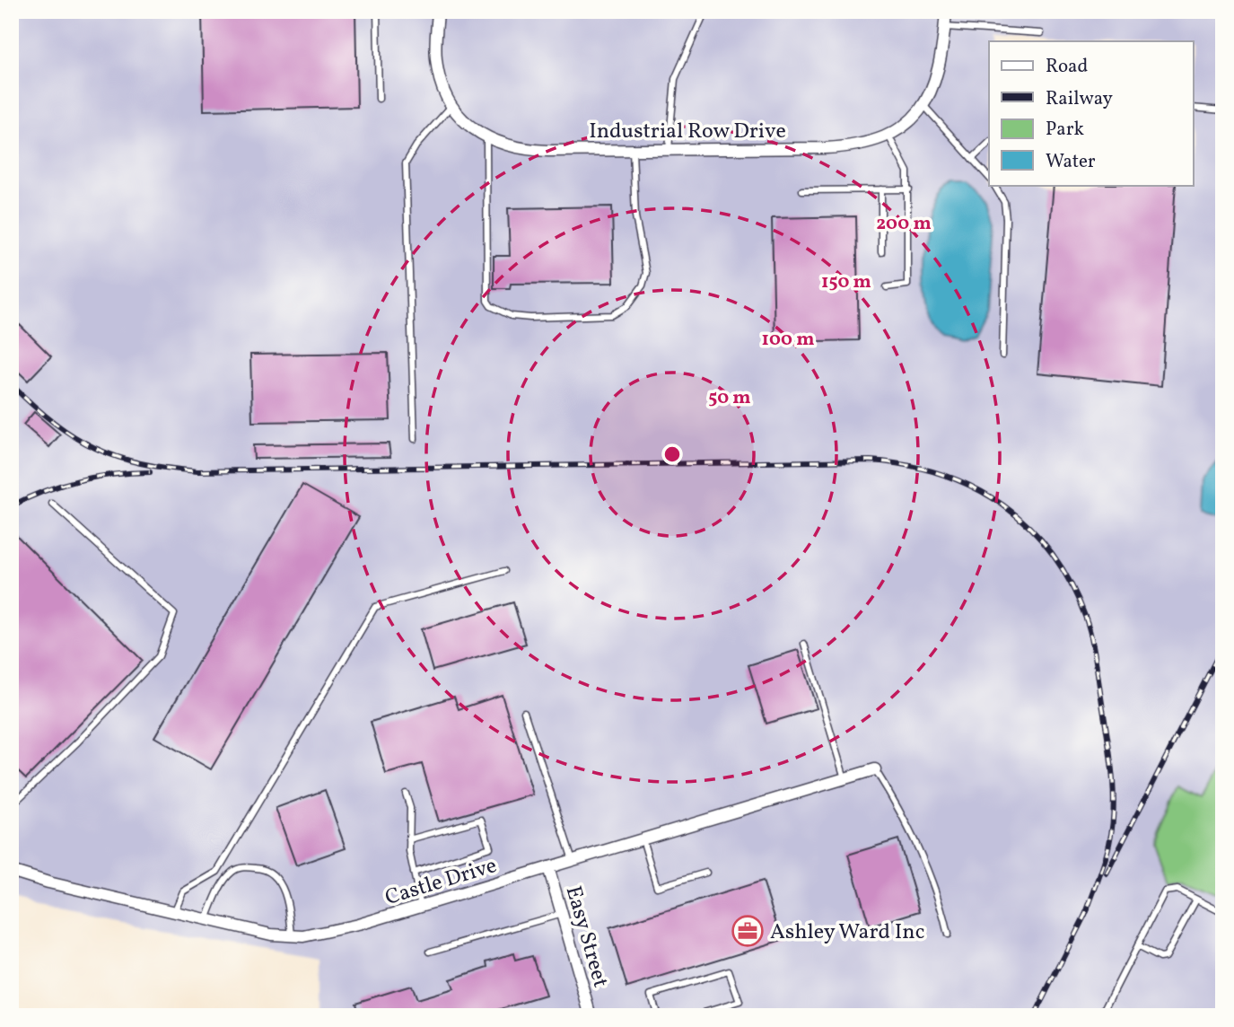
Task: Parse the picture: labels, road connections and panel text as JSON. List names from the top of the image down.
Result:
{
  "streets": {
    "street": ["Industrial Row Drive", "Castle Drive", "Easy Street"]
  },
  "crossings": [
    ["Castle Drive", "Easy Street"]
  ],
  "places": {
    "office": ["Ashley Ward Inc"]
  },
  "legend": [
    "Road",
    "Railway",
    "Park",
    "Water"
  ],
  "rings": [
    "200 m",
    "150 m",
    "100 m",
    "50 m"
  ]
}
